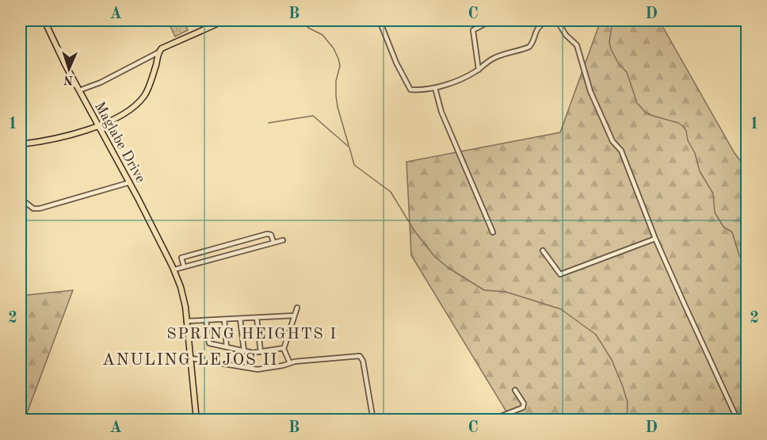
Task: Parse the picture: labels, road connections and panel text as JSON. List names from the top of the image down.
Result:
{
  "streets": {
    "main road": ["Maglabe Drive"]
  },
  "districts": ["SPRING HEIGHTS I", "ANULING LEJOS II"],
  "north": "bottom",
  "grid": {
    "columns": [
      "A",
      "B",
      "C",
      "D"
    ],
    "rows": ["1", "2"]
  }
}
